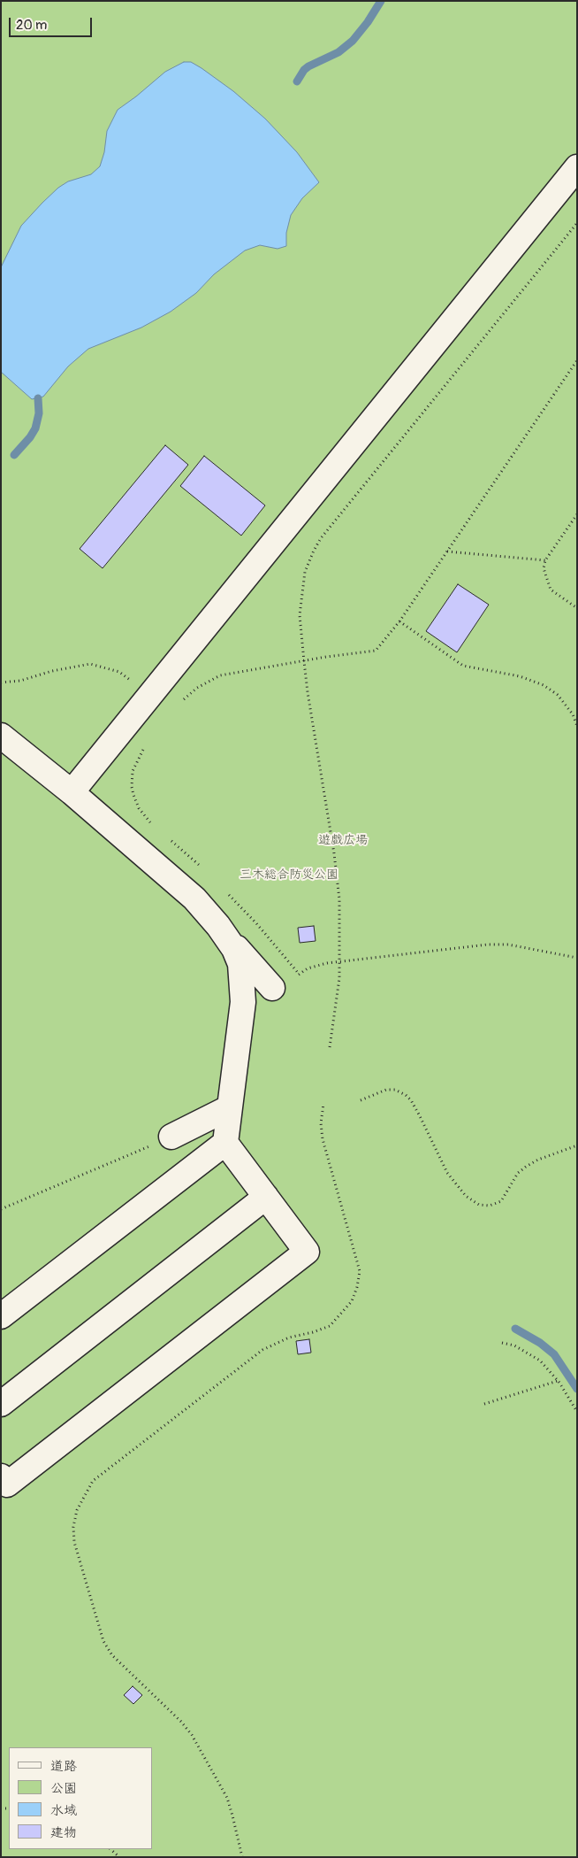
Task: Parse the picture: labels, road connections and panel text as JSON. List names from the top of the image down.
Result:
{
  "parks": ["遊戯広場", "三木総合防災公園"],
  "legend": [
    "道路",
    "公園",
    "水域",
    "建物"
  ],
  "scale_bar": "20 m"
}
